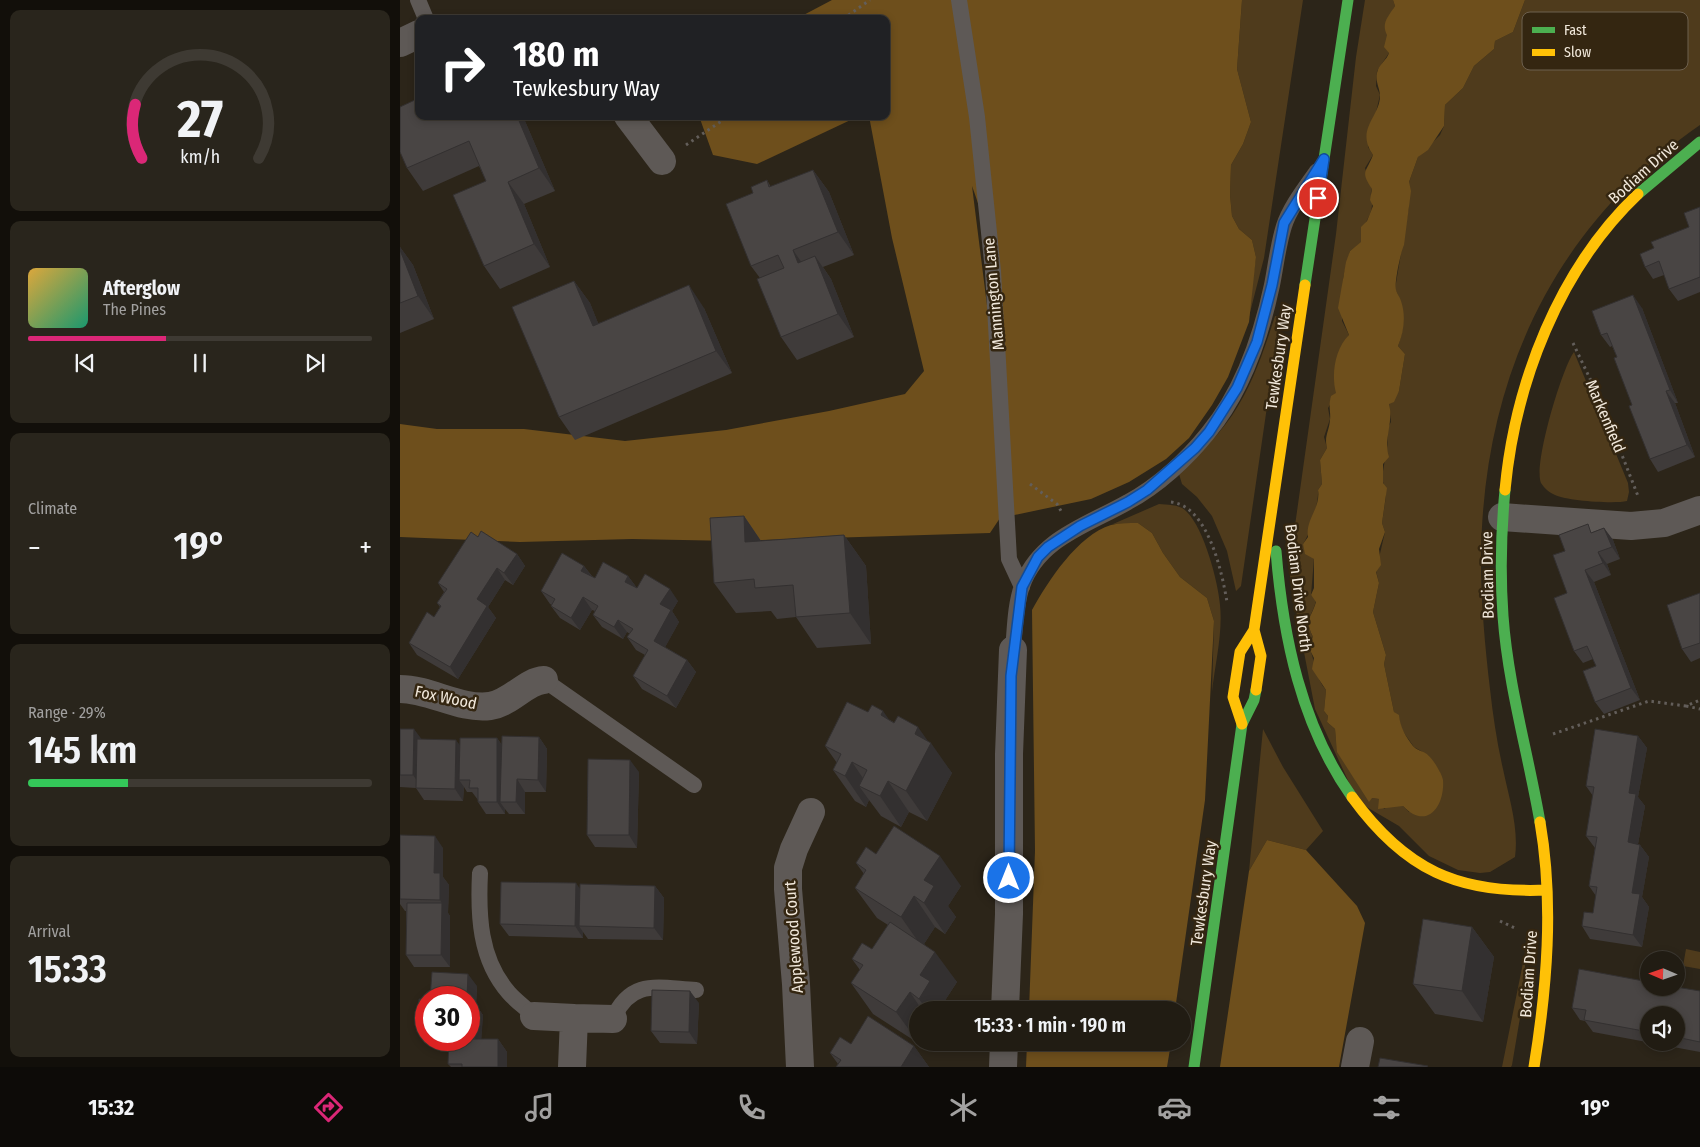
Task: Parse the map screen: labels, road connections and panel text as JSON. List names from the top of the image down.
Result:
{
  "streets": {
    "street": [
      "Bodiam Drive",
      "Tewkesbury Way",
      "Bodiam Drive North",
      "Fox Wood",
      "Applewood Court"
    ],
    "lane": ["Mannington Lane"],
    "path": ["Markenfield"]
  },
  "crossings": [
    ["Bodiam Drive", "Markenfield"],
    ["Bodiam Drive", "Bodiam Drive North"],
    ["Tewkesbury Way", "Bodiam Drive North"]
  ],
  "legend": ["Fast", "Slow"],
  "north": "left",
  "page": {
    "turn": ["180 m", "Tewkesbury Way"],
    "song": ["Afterglow", "The Pines"],
    "tile": [
      "Climate",
      ["Range · 29%", "145 km"],
      ["Arrival", "15:33"]
    ],
    "heat": ["−", "19°", "+"],
    "limit": "30",
    "trip": "15:33 · 1 min · 190 m",
    "tabs": ["15:32", "19°"],
    "gauge": ["27", "km/h"]
  }
}
